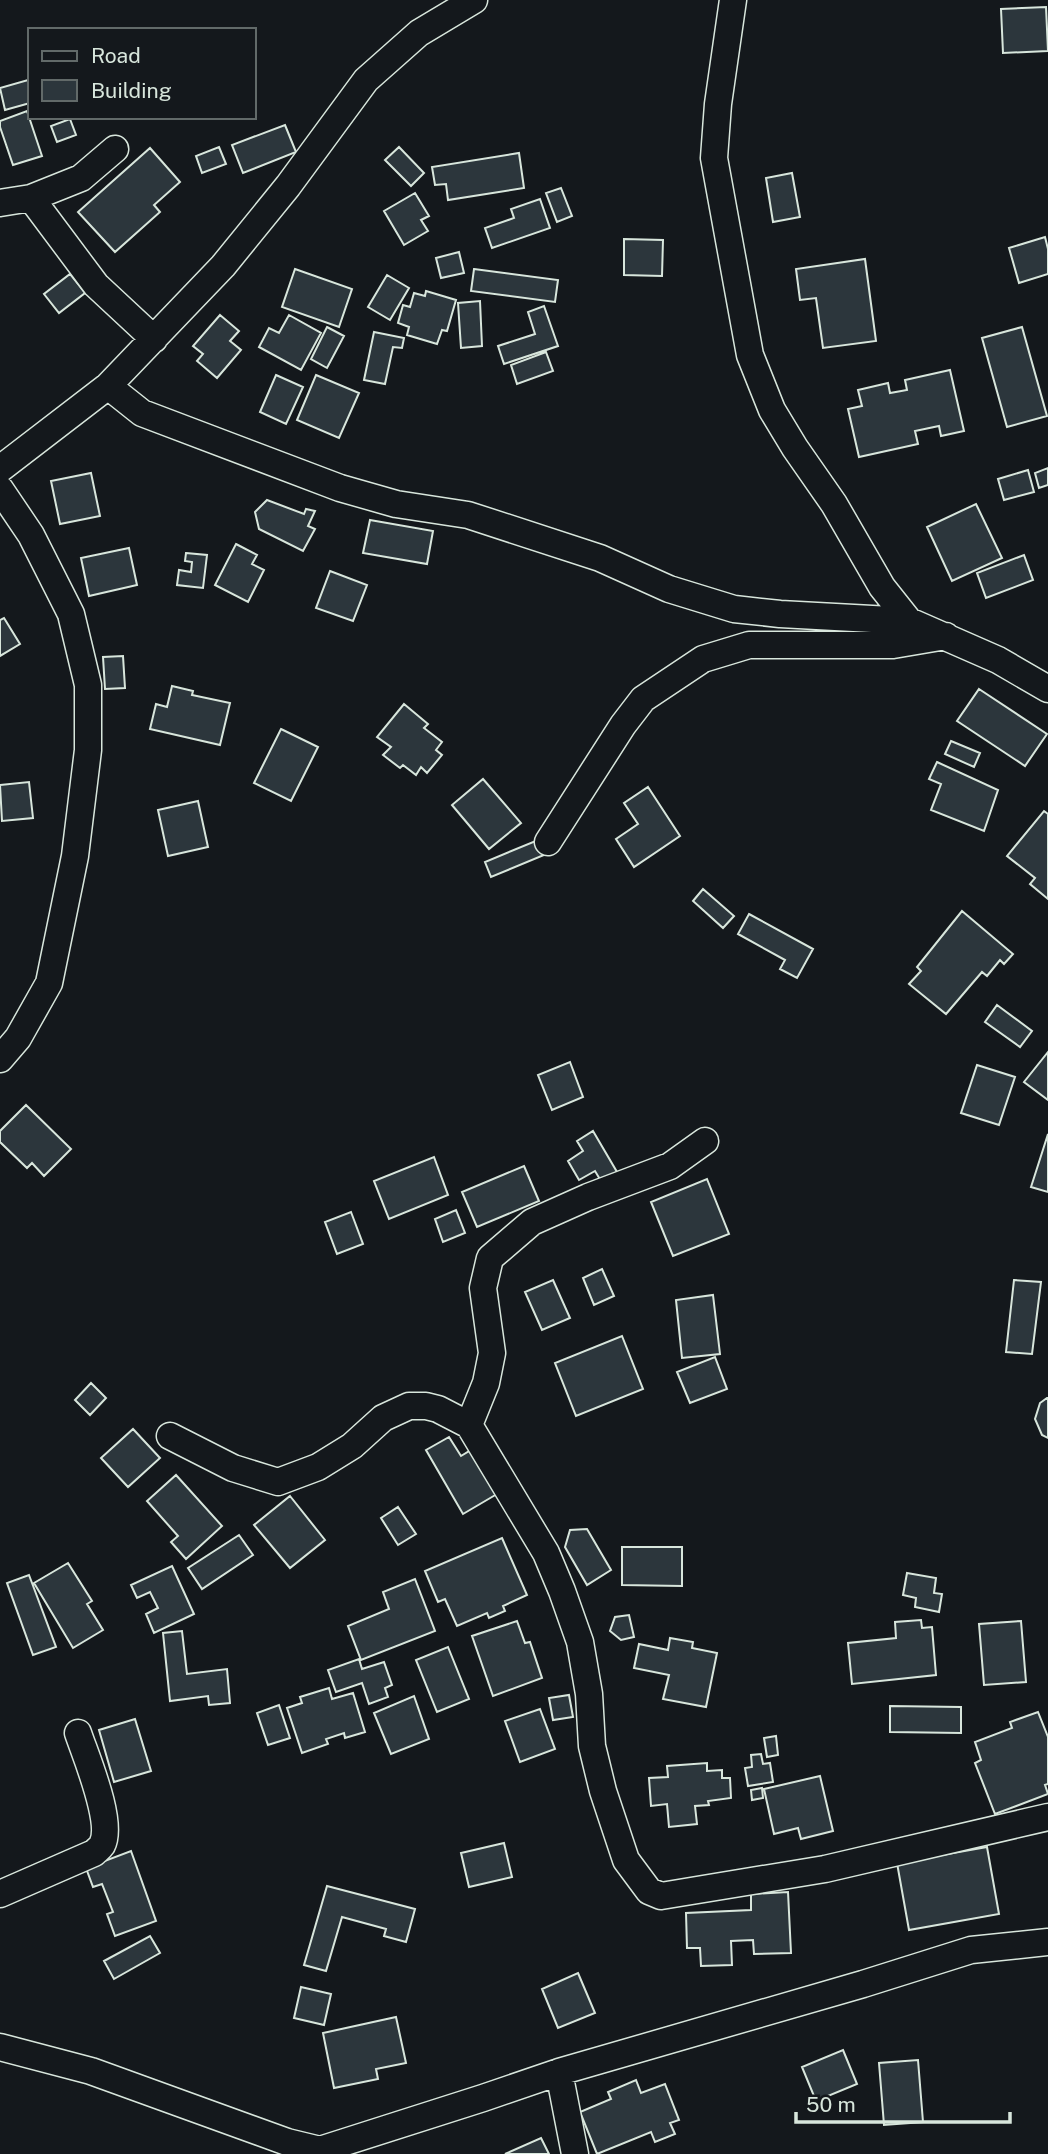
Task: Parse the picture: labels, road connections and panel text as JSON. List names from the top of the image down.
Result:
{
  "legend": ["Road", "Building"],
  "scale_bar": "50 m"
}
